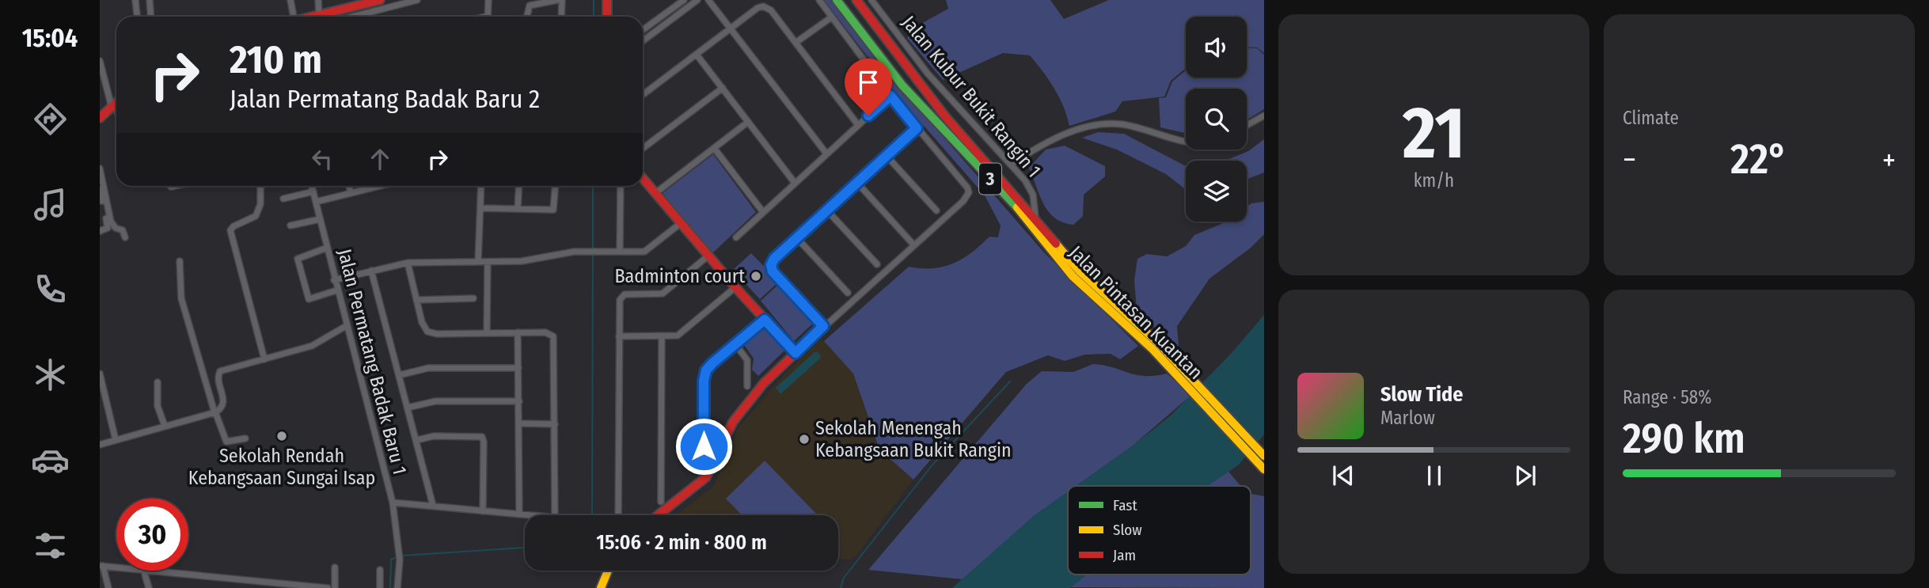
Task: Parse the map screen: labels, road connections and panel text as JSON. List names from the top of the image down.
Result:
{
  "streets": {
    "main road": ["3", "Jalan Pintasan Kuantan"],
    "street": ["Jalan Kubur Bukit Rangin 1", "Jalan Permatang Badak Baru 1"]
  },
  "crossings": [
    ["Jalan Kubur Bukit Rangin 1", "Jalan Pintasan Kuantan"]
  ],
  "places": ["Badminton court", "Sekolah Rendah Kebangsaan Sungai Isap", "Sekolah Menengah Kebangsaan Bukit Rangin"],
  "legend": ["Fast", "Slow", "Jam"],
  "page": {
    "tabs": "15:04",
    "tile": [
      ["21", "km/h"],
      "Climate",
      ["Range · 58%", "290 km"]
    ],
    "turn": ["210 m", "Jalan Permatang Badak Baru 2"],
    "heat": ["−", "22°", "+"],
    "song": ["Slow Tide", "Marlow"],
    "limit": "30",
    "trip": "15:06 · 2 min · 800 m"
  }
}
